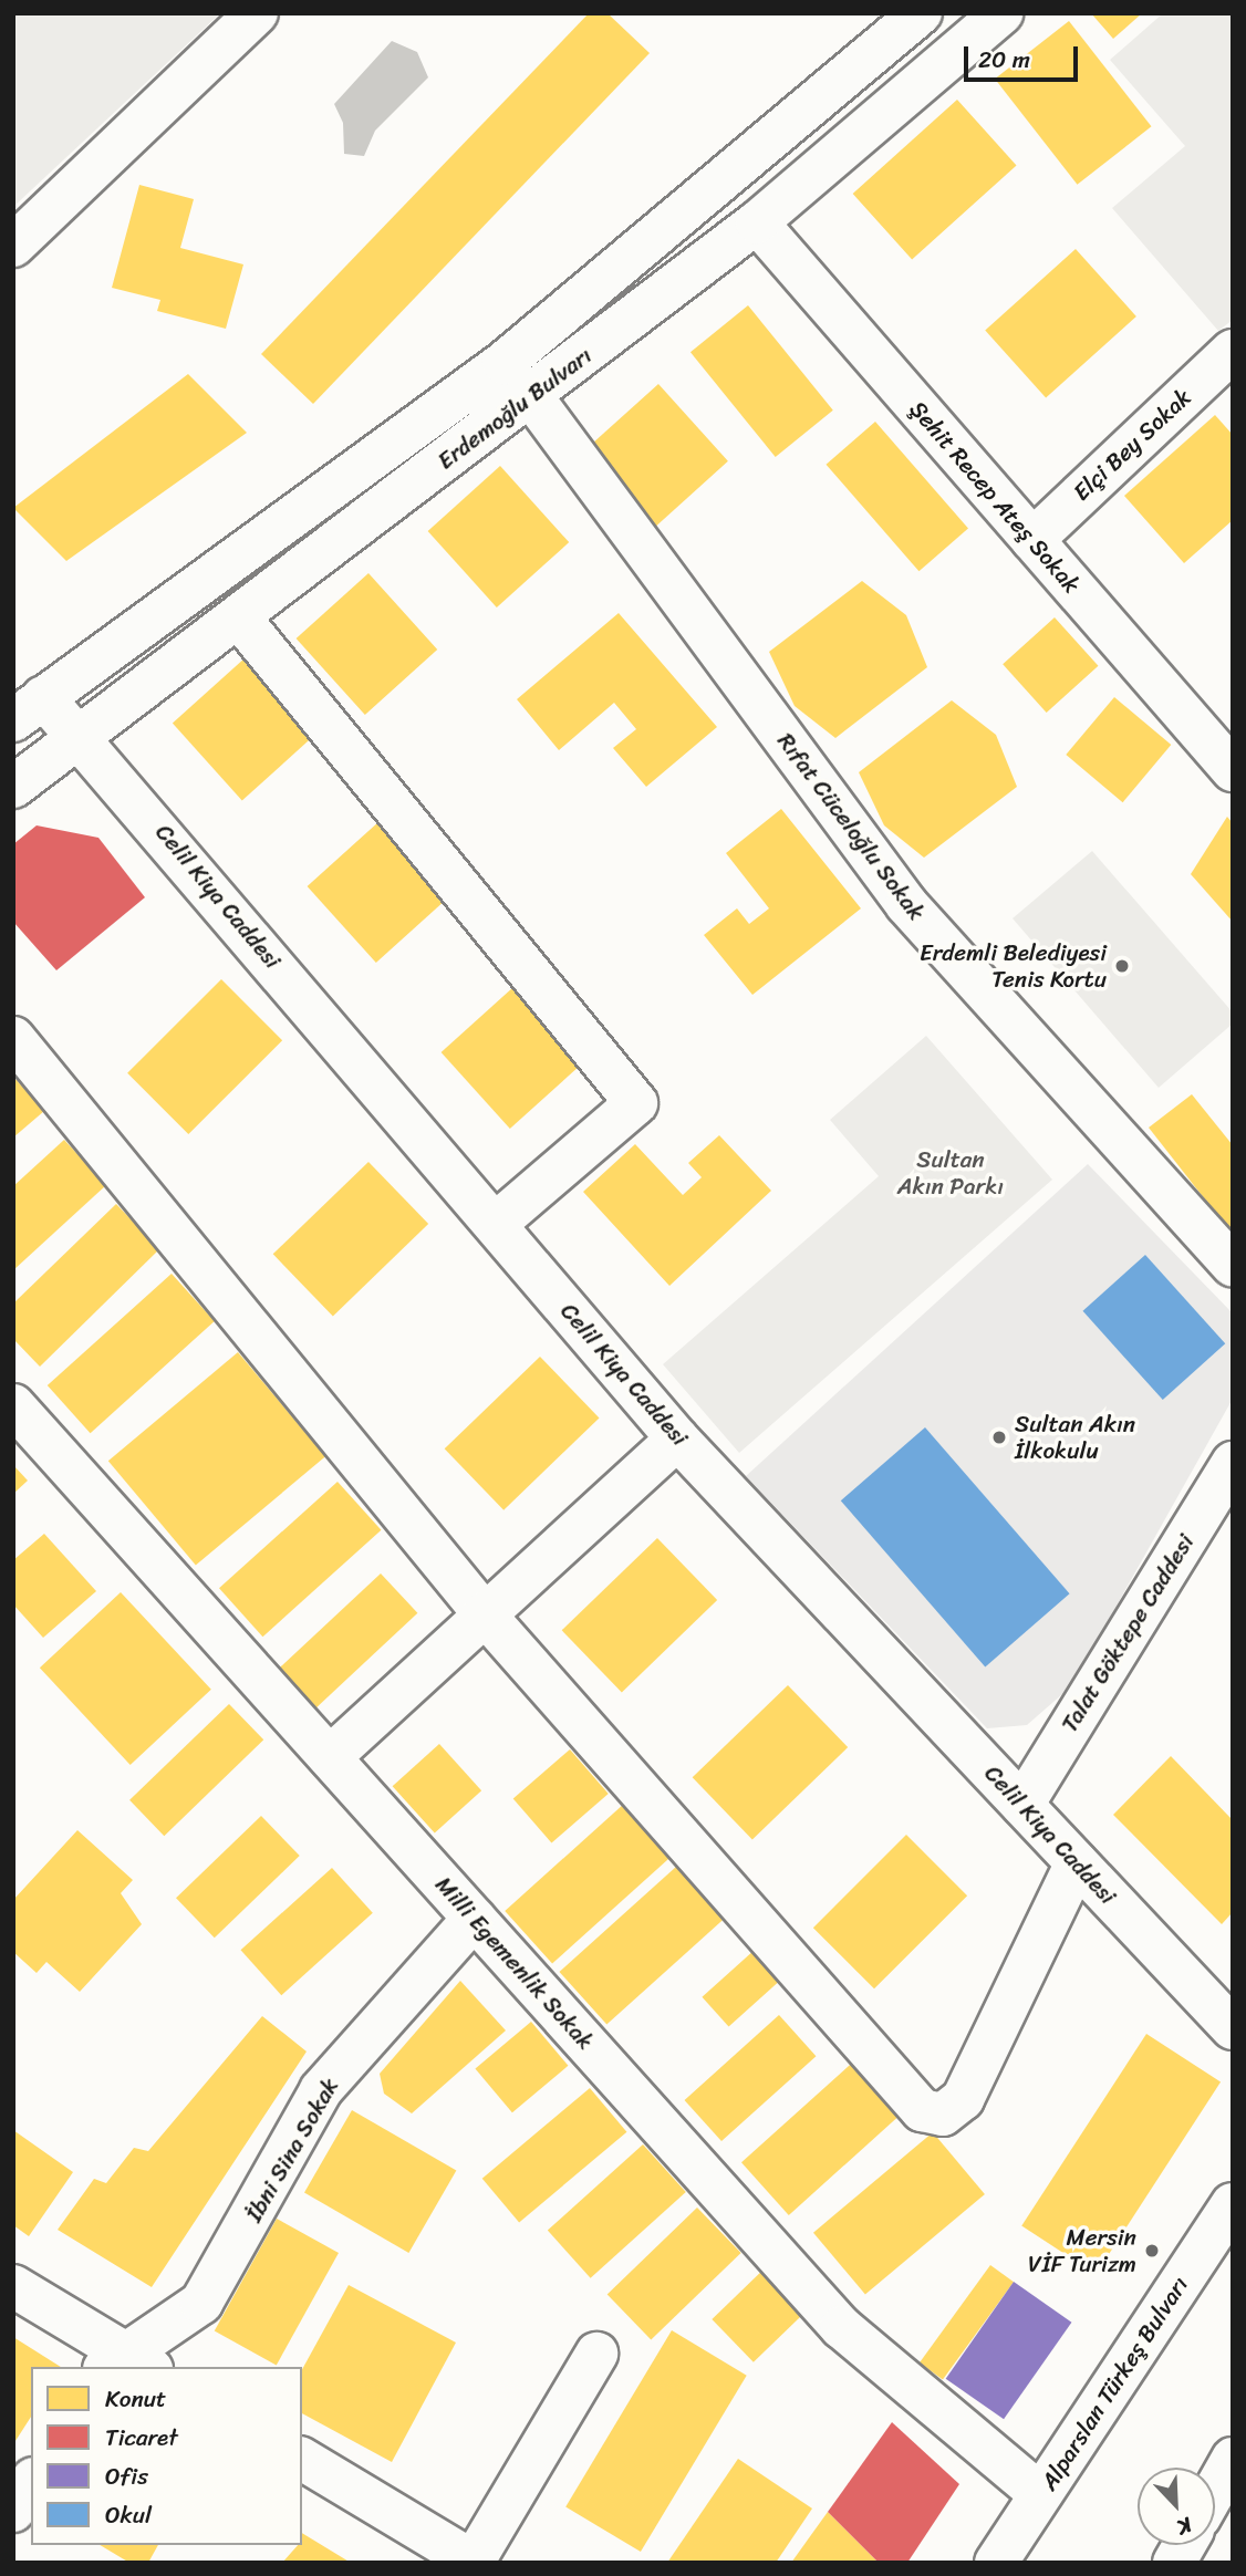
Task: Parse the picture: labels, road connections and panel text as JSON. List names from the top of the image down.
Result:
{
  "streets": {
    "main road": [
      "Erdemoğlu Bulvarı",
      "Elçi Bey Sokak",
      "Şehit Recep Ateş Sokak",
      "Rıfat Cüceloğlu Sokak",
      "Celil Kiya Caddesi",
      "Talat Göktepe Caddesi",
      "Milli Egemenlik Sokak",
      "İbni Sina Sokak",
      "Alparslan Türkeş Bulvarı"
    ]
  },
  "crossings": [
    ["Erdemoğlu Bulvarı", "Şehit Recep Ateş Sokak"],
    ["Erdemoğlu Bulvarı", "Rıfat Cüceloğlu Sokak"],
    ["Erdemoğlu Bulvarı", "Celil Kiya Caddesi"],
    ["Elçi Bey Sokak", "Şehit Recep Ateş Sokak"],
    ["Celil Kiya Caddesi", "Talat Göktepe Caddesi"],
    ["Milli Egemenlik Sokak", "İbni Sina Sokak"],
    ["Milli Egemenlik Sokak", "Alparslan Türkeş Bulvarı"]
  ],
  "parks": ["Sultan Akın Parkı"],
  "places": ["Erdemli Belediyesi Tenis Kortu", "Sultan Akın İlkokulu", "Mersin VİF Turizm"],
  "legend": [
    "Konut",
    "Ticaret",
    "Ofis",
    "Okul"
  ],
  "scale_bar": "20 m",
  "north": "bottom right"
}
